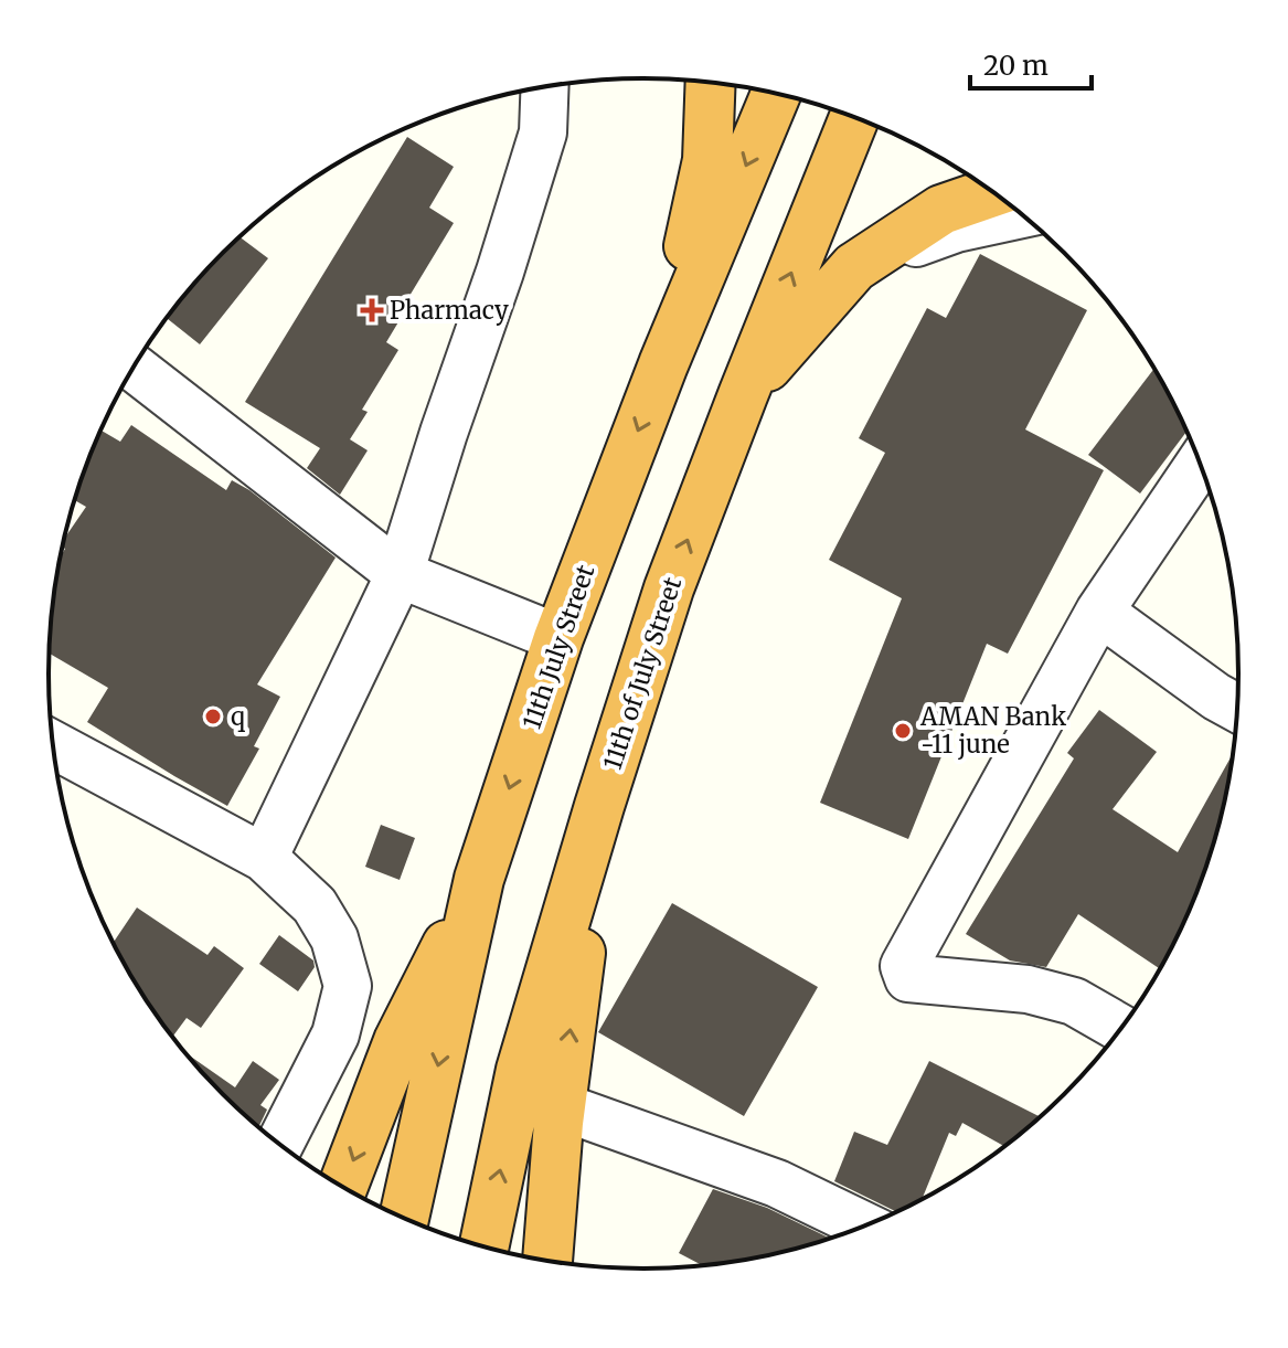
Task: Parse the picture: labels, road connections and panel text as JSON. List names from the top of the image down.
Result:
{
  "streets": {
    "highway": ["11th July Street", "11th of July Street"]
  },
  "places": {
    "health": ["Pharmacy"],
    "other": ["q", "AMAN Bank -11 june"]
  },
  "scale_bar": "20 m"
}
